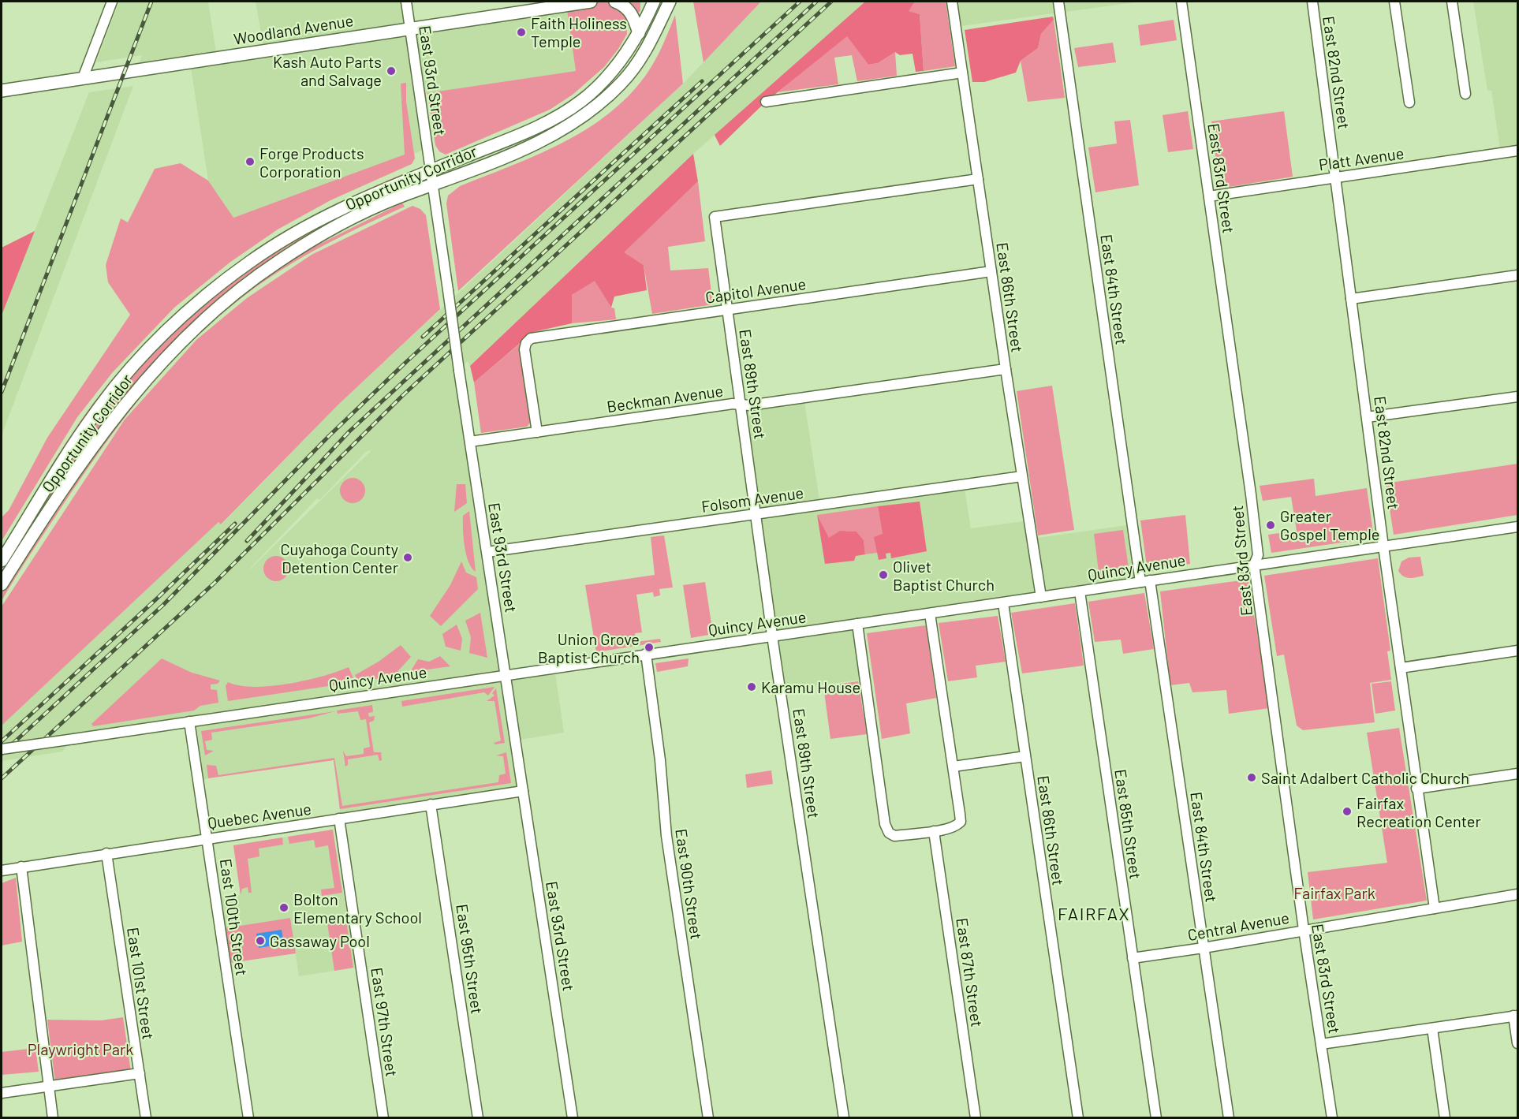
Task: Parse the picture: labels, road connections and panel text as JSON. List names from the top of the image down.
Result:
{
  "streets": {
    "main road": ["Woodland Avenue", "Opportunity Corridor"],
    "street": [
      "East 82nd Street",
      "East 93rd Street",
      "Platt Avenue",
      "East 83rd Street",
      "East 84th Street",
      "Capitol Avenue",
      "East 86th Street",
      "East 89th Street",
      "Beckman Avenue",
      "Folsom Avenue",
      "Quincy Avenue",
      "Quebec Avenue",
      "East 85th Street",
      "East 90th Street",
      "East 100th Street",
      "Central Avenue",
      "East 95th Street",
      "East 87th Street",
      "East 101st Street",
      "East 97th Street"
    ]
  },
  "crossings": [
    ["Woodland Avenue", "East 93rd Street"],
    ["East 82nd Street", "Platt Avenue"],
    ["East 82nd Street", "Quincy Avenue"],
    ["East 82nd Street", "Central Avenue"],
    ["East 93rd Street", "Opportunity Corridor"],
    ["East 93rd Street", "Beckman Avenue"],
    ["East 93rd Street", "Folsom Avenue"],
    ["East 93rd Street", "Quincy Avenue"],
    ["East 93rd Street", "Quebec Avenue"],
    ["Platt Avenue", "East 83rd Street"],
    ["East 83rd Street", "Quincy Avenue"],
    ["East 83rd Street", "Central Avenue"],
    ["East 84th Street", "Quincy Avenue"],
    ["East 84th Street", "Central Avenue"],
    ["Capitol Avenue", "East 86th Street"],
    ["Capitol Avenue", "East 89th Street"],
    ["Capitol Avenue", "Beckman Avenue"],
    ["East 86th Street", "East 89th Street"],
    ["East 86th Street", "Beckman Avenue"],
    ["East 86th Street", "Folsom Avenue"],
    ["East 86th Street", "Quincy Avenue"],
    ["East 89th Street", "Beckman Avenue"],
    ["East 89th Street", "Folsom Avenue"],
    ["East 89th Street", "Quincy Avenue"],
    ["Quincy Avenue", "East 85th Street"],
    ["Quincy Avenue", "East 90th Street"],
    ["Quincy Avenue", "East 100th Street"],
    ["Quebec Avenue", "East 100th Street"],
    ["Quebec Avenue", "East 95th Street"],
    ["Quebec Avenue", "East 101st Street"],
    ["Quebec Avenue", "East 97th Street"],
    ["East 85th Street", "Central Avenue"]
  ],
  "districts": ["FAIRFAX"],
  "parks": ["Fairfax Park", "Playwright Park"],
  "places": [
    "Faith Holiness Temple",
    "Kash Auto Parts and Salvage",
    "Forge Products Corporation",
    "Greater Gospel Temple",
    "Cuyahoga County Detention Center",
    "Olivet Baptist Church",
    "Union Grove Baptist Church",
    "Karamu House",
    "Saint Adalbert Catholic Church",
    "Fairfax Recreation Center",
    "Bolton Elementary School",
    "Gassaway Pool"
  ]
}
